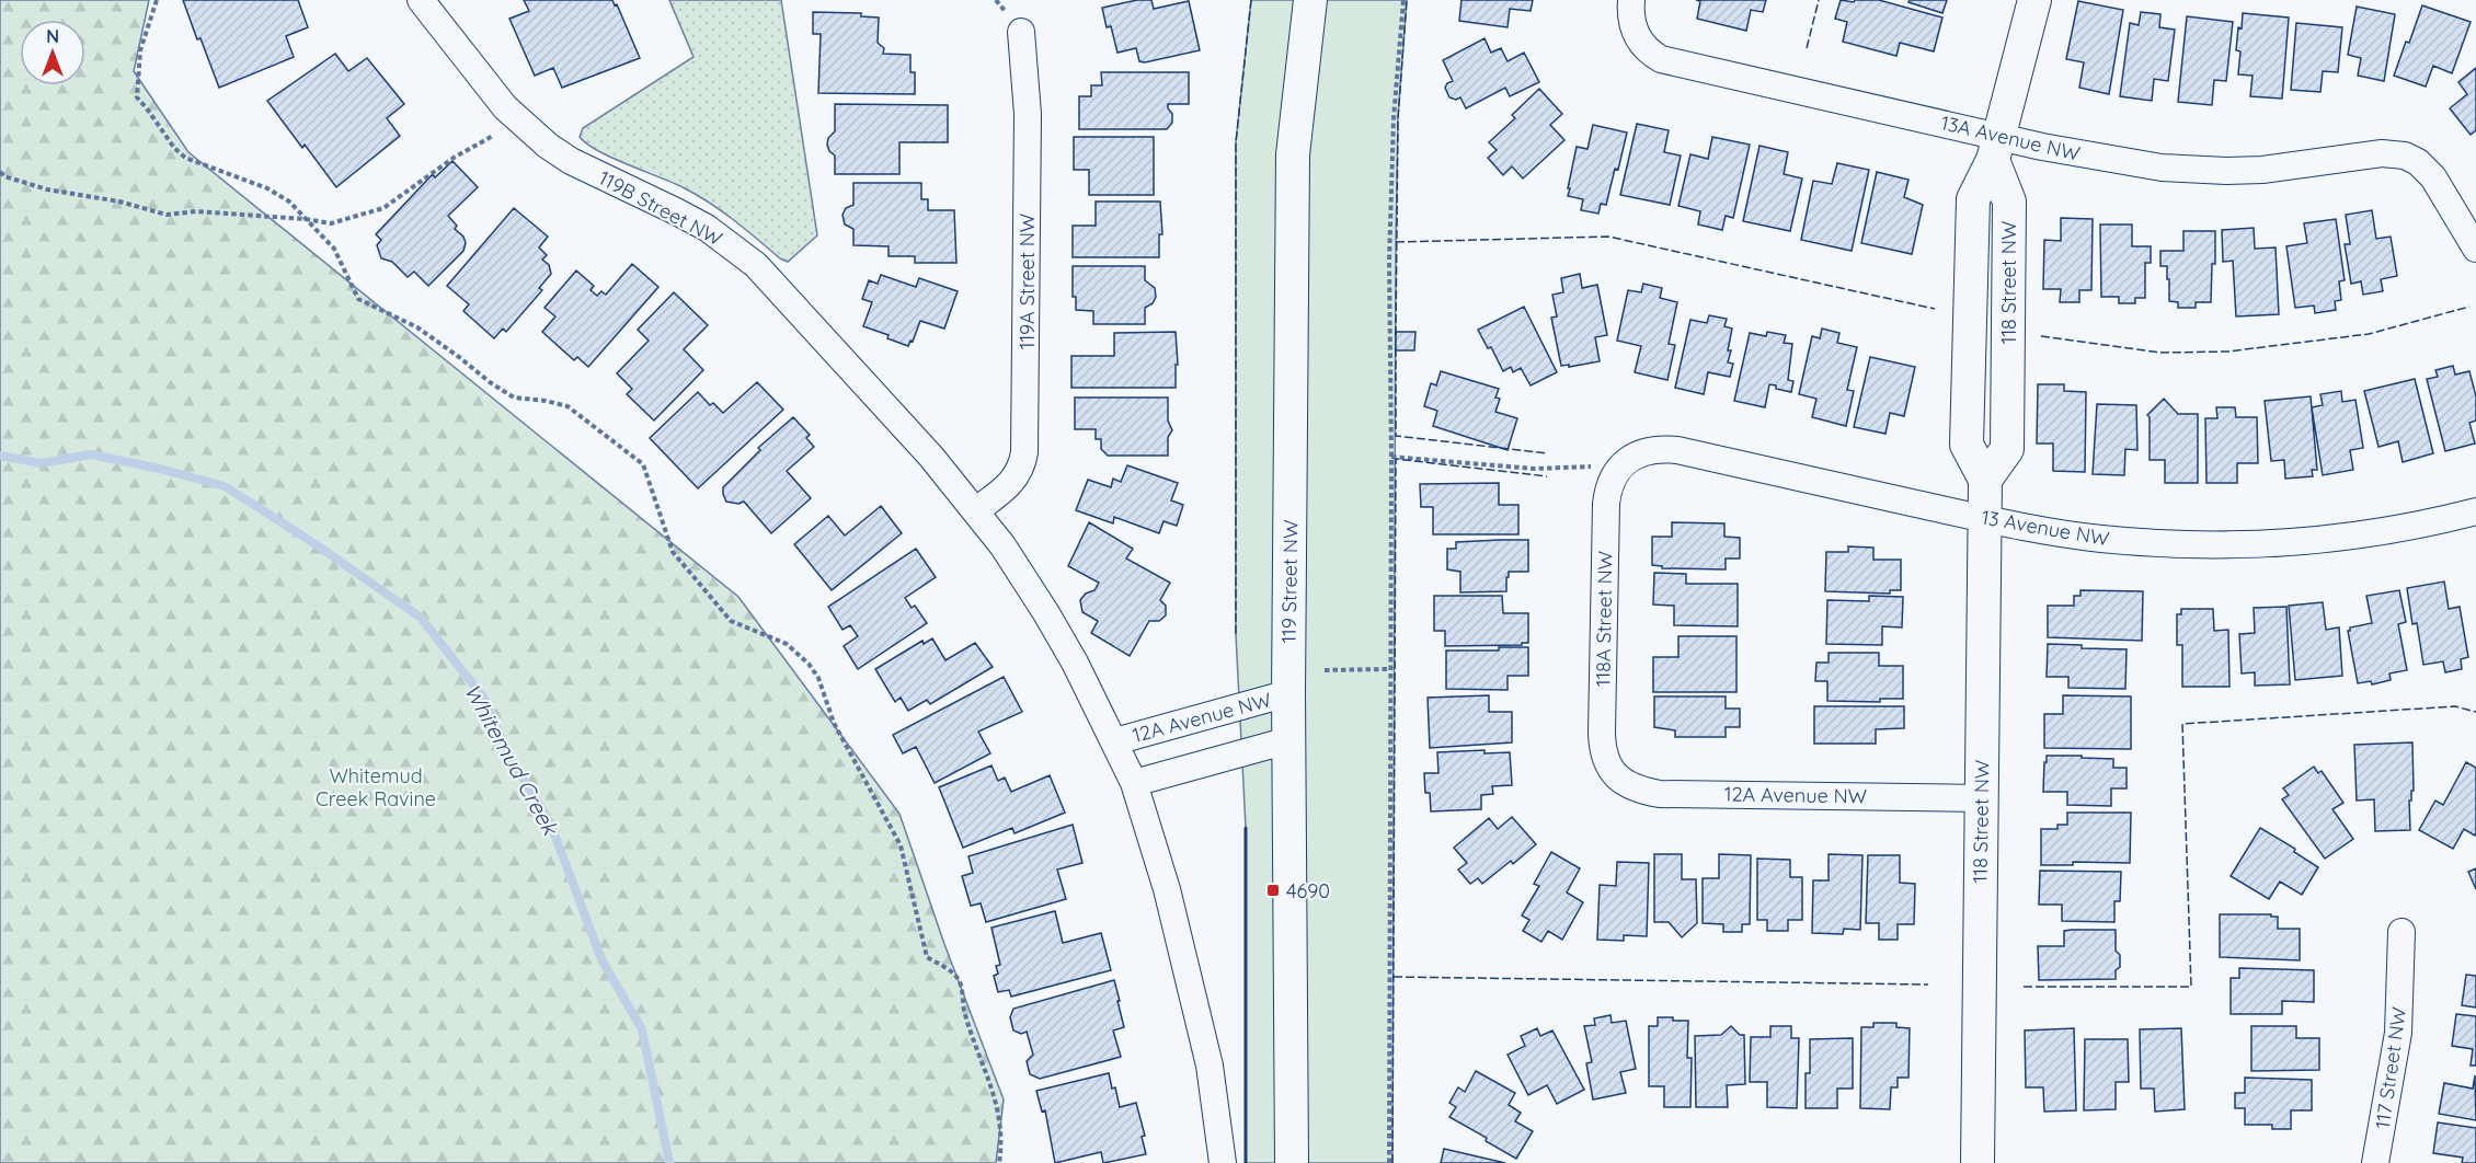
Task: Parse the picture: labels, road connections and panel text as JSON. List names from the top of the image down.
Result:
{
  "streets": {
    "street": [
      "13A Avenue NW",
      "119B Street NW",
      "119A Street NW",
      "118 Street NW",
      "13 Avenue NW",
      "119 Street NW",
      "118A Street NW",
      "12A Avenue NW",
      "117 Street NW"
    ]
  },
  "crossings": [
    ["13A Avenue NW", "118 Street NW"],
    ["119B Street NW", "119A Street NW"],
    ["118 Street NW", "13 Avenue NW"],
    ["118 Street NW", "12A Avenue NW"],
    ["13 Avenue NW", "118A Street NW"],
    ["119 Street NW", "12A Avenue NW"],
    ["118A Street NW", "12A Avenue NW"]
  ],
  "water": ["Whitemud Creek"],
  "parks": ["Whitemud Creek Ravine"],
  "places": {
    "transit": ["4690"]
  },
  "north": "top"
}
